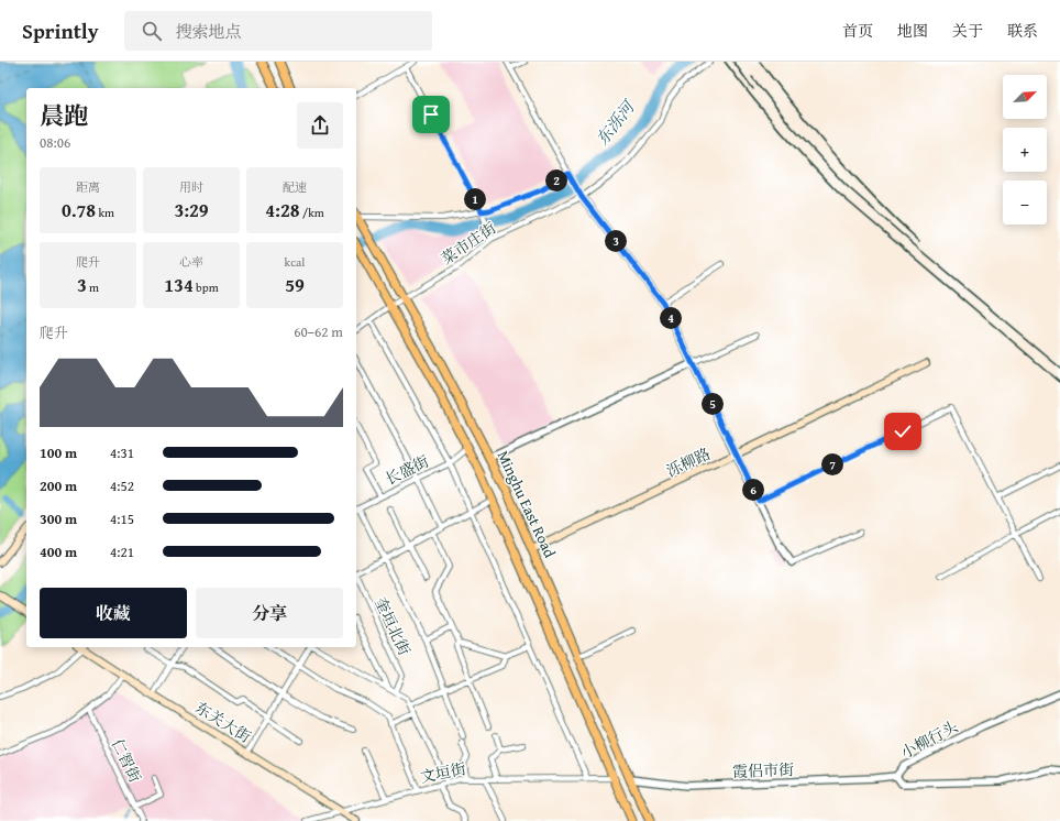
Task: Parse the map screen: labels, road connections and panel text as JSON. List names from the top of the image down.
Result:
{
  "streets": {
    "main road": ["泺柳路", "Minghu East Road", "东关大街"],
    "street": [
      "菜市庄街",
      "长盛街",
      "奎垣北街",
      "小柳行头",
      "仁智街",
      "霞侣市街",
      "文垣街"
    ]
  },
  "crossings": [
    ["菜市庄街", "Minghu East Road"],
    ["泺柳路", "Minghu East Road"],
    ["长盛街", "Minghu East Road"],
    ["Minghu East Road", "霞侣市街"],
    ["Minghu East Road", "文垣街"],
    ["东关大街", "文垣街"],
    ["小柳行头", "霞侣市街"]
  ],
  "water": ["东泺河"],
  "north": "top right",
  "page": {
    "header": "Sprintly",
    "search": "搜索地点",
    "nav": [
      "首页",
      "地图",
      "关于",
      "联系"
    ],
    "map_buttons": ["+", "−"],
    "heading": ["晨跑", "08:06"],
    "stats": [
      ["距离", "0.78 km"],
      ["用时", "3:29"],
      ["配速", "4:28 /km"],
      ["爬升", "3 m"],
      ["心率", "134 bpm"],
      ["kcal", "59"]
    ],
    "pins": [
      "2",
      "1",
      "3",
      "4",
      "5",
      "7",
      "6"
    ],
    "chart": ["爬升", "60–62 m"],
    "list": [
      {
        "name": "100 m",
        "note": "4:31"
      },
      {
        "name": "200 m",
        "note": "4:52"
      },
      {
        "name": "300 m",
        "note": "4:15"
      },
      {
        "name": "400 m",
        "note": "4:21"
      }
    ],
    "buttons": ["收藏", "分享"]
  }
}
